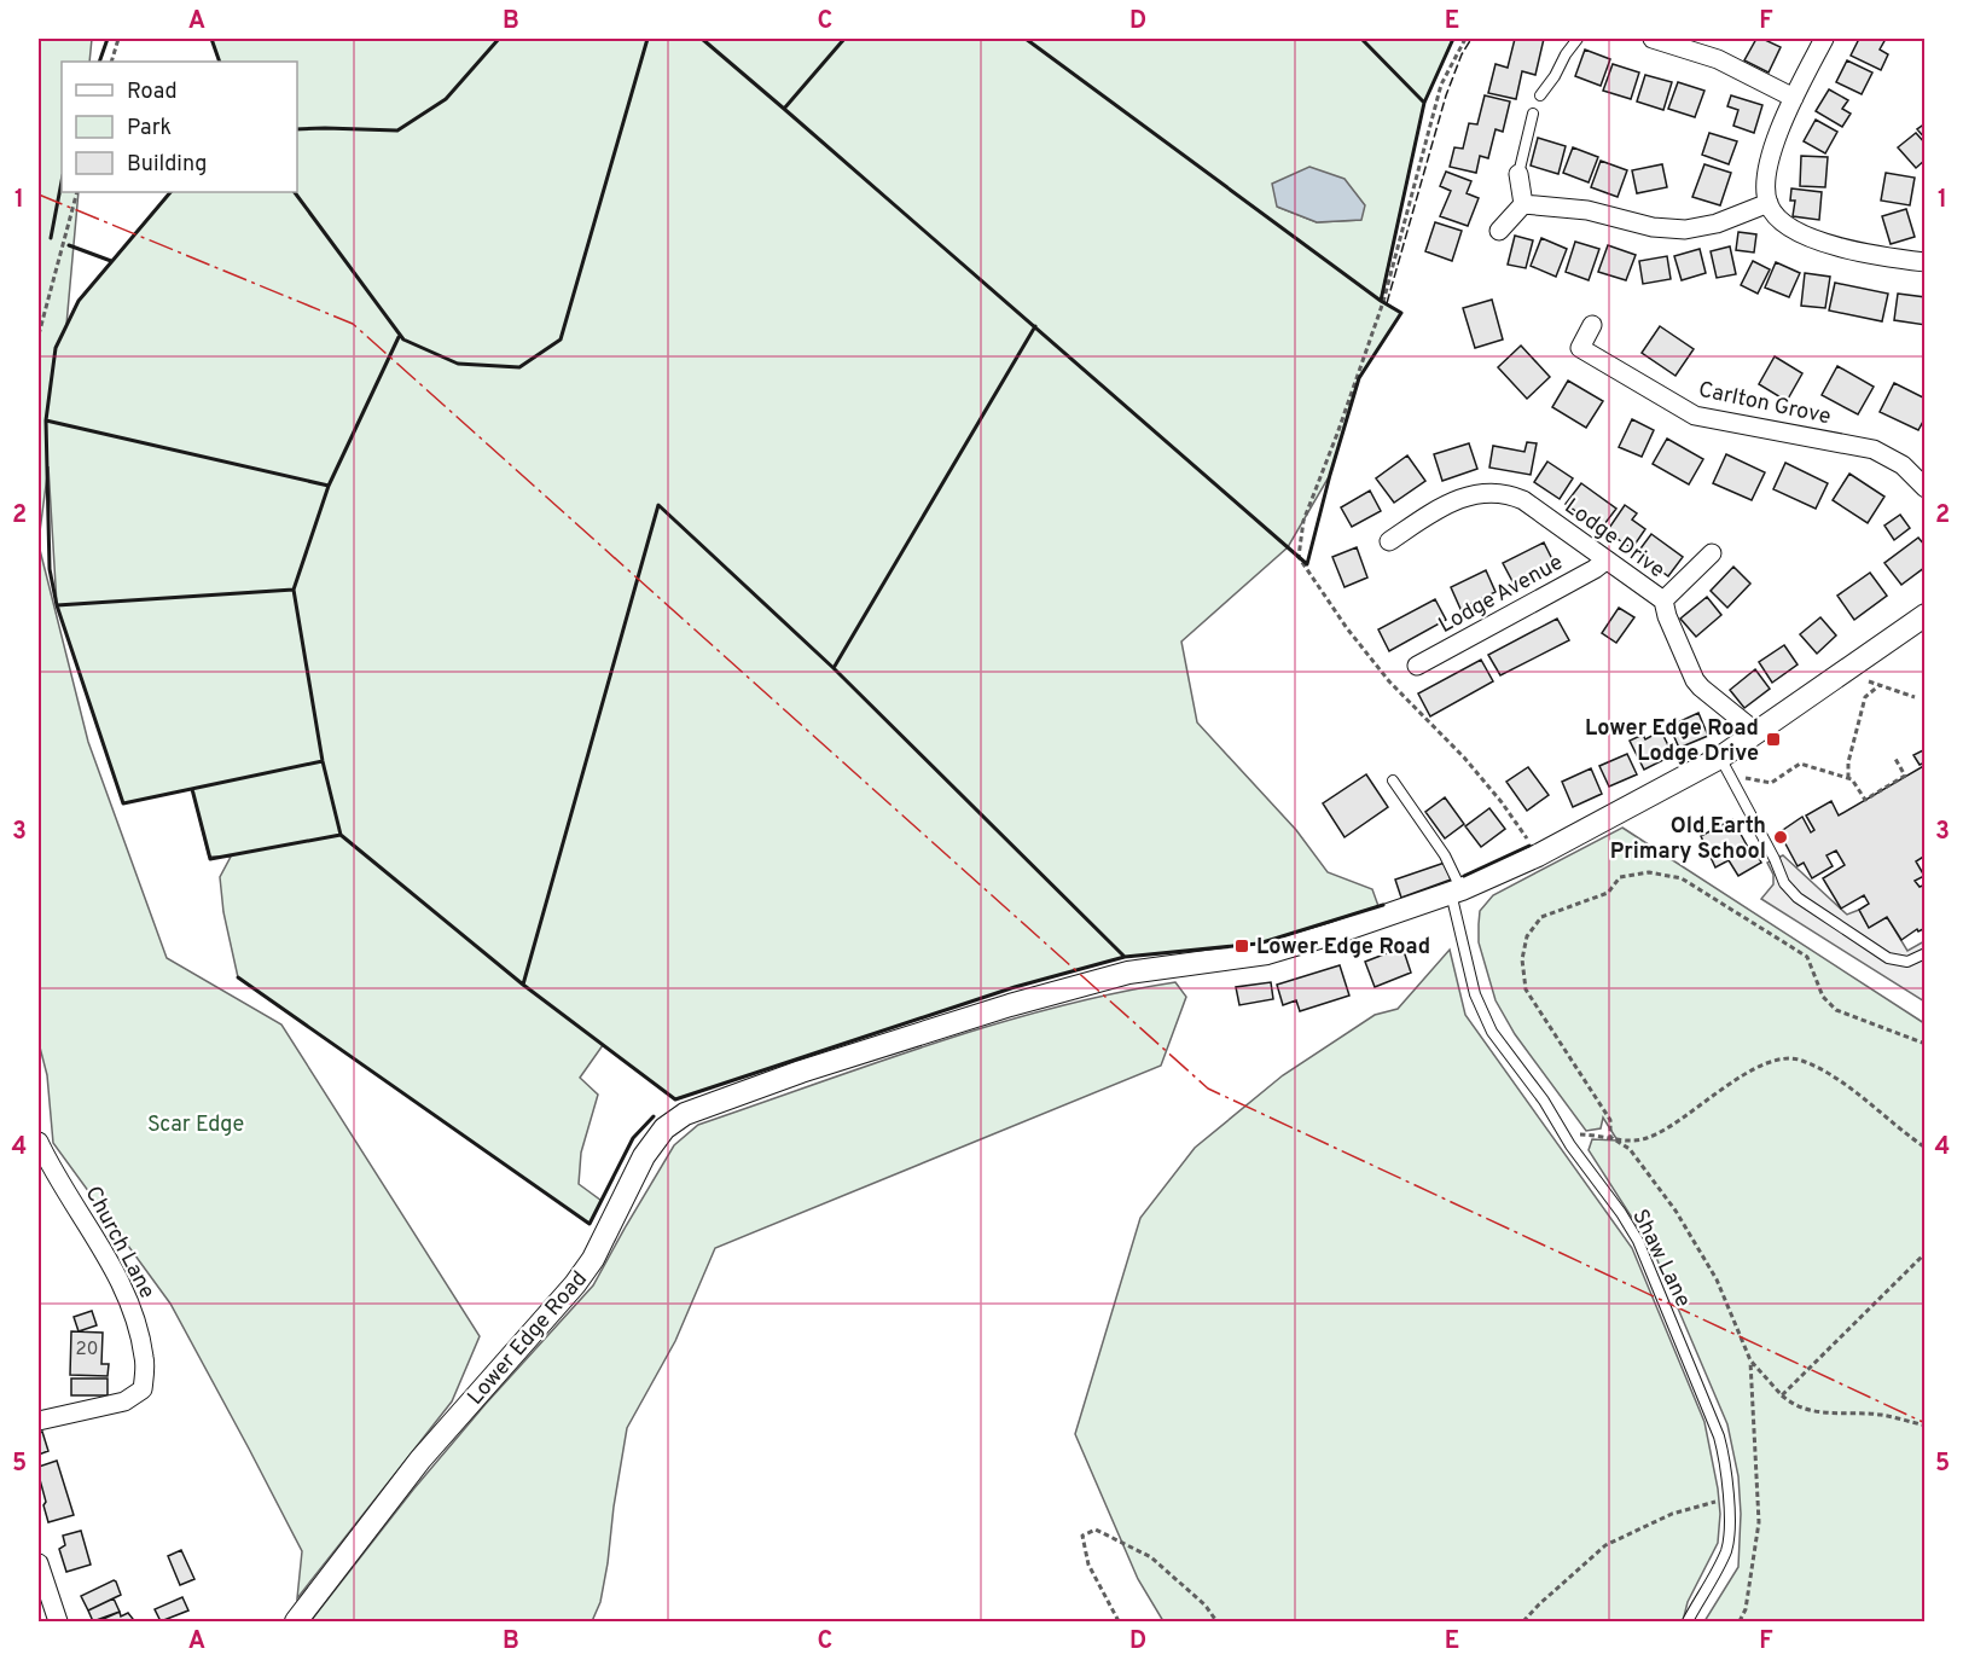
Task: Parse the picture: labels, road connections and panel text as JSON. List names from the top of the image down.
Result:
{
  "streets": {
    "street": [
      "Carlton Grove",
      "Lodge Drive",
      "Lodge Avenue",
      "Church Lane",
      "Lower Edge Road"
    ],
    "lane": ["Shaw Lane"]
  },
  "crossings": [
    ["Lodge Drive", "Lodge Avenue"],
    ["Lodge Drive", "Lower Edge Road"],
    ["Shaw Lane", "Lower Edge Road"]
  ],
  "parks": ["Scar Edge"],
  "places": {
    "transit": ["Lower Edge Road Lodge Drive", "Lower Edge Road"],
    "other": ["Old Earth Primary School"]
  },
  "house_numbers": ["20"],
  "legend": ["Road", "Park", "Building"],
  "grid": {
    "columns": [
      "A",
      "B",
      "C",
      "D",
      "E",
      "F"
    ],
    "rows": [
      "1",
      "2",
      "3",
      "4",
      "5"
    ]
  }
}
